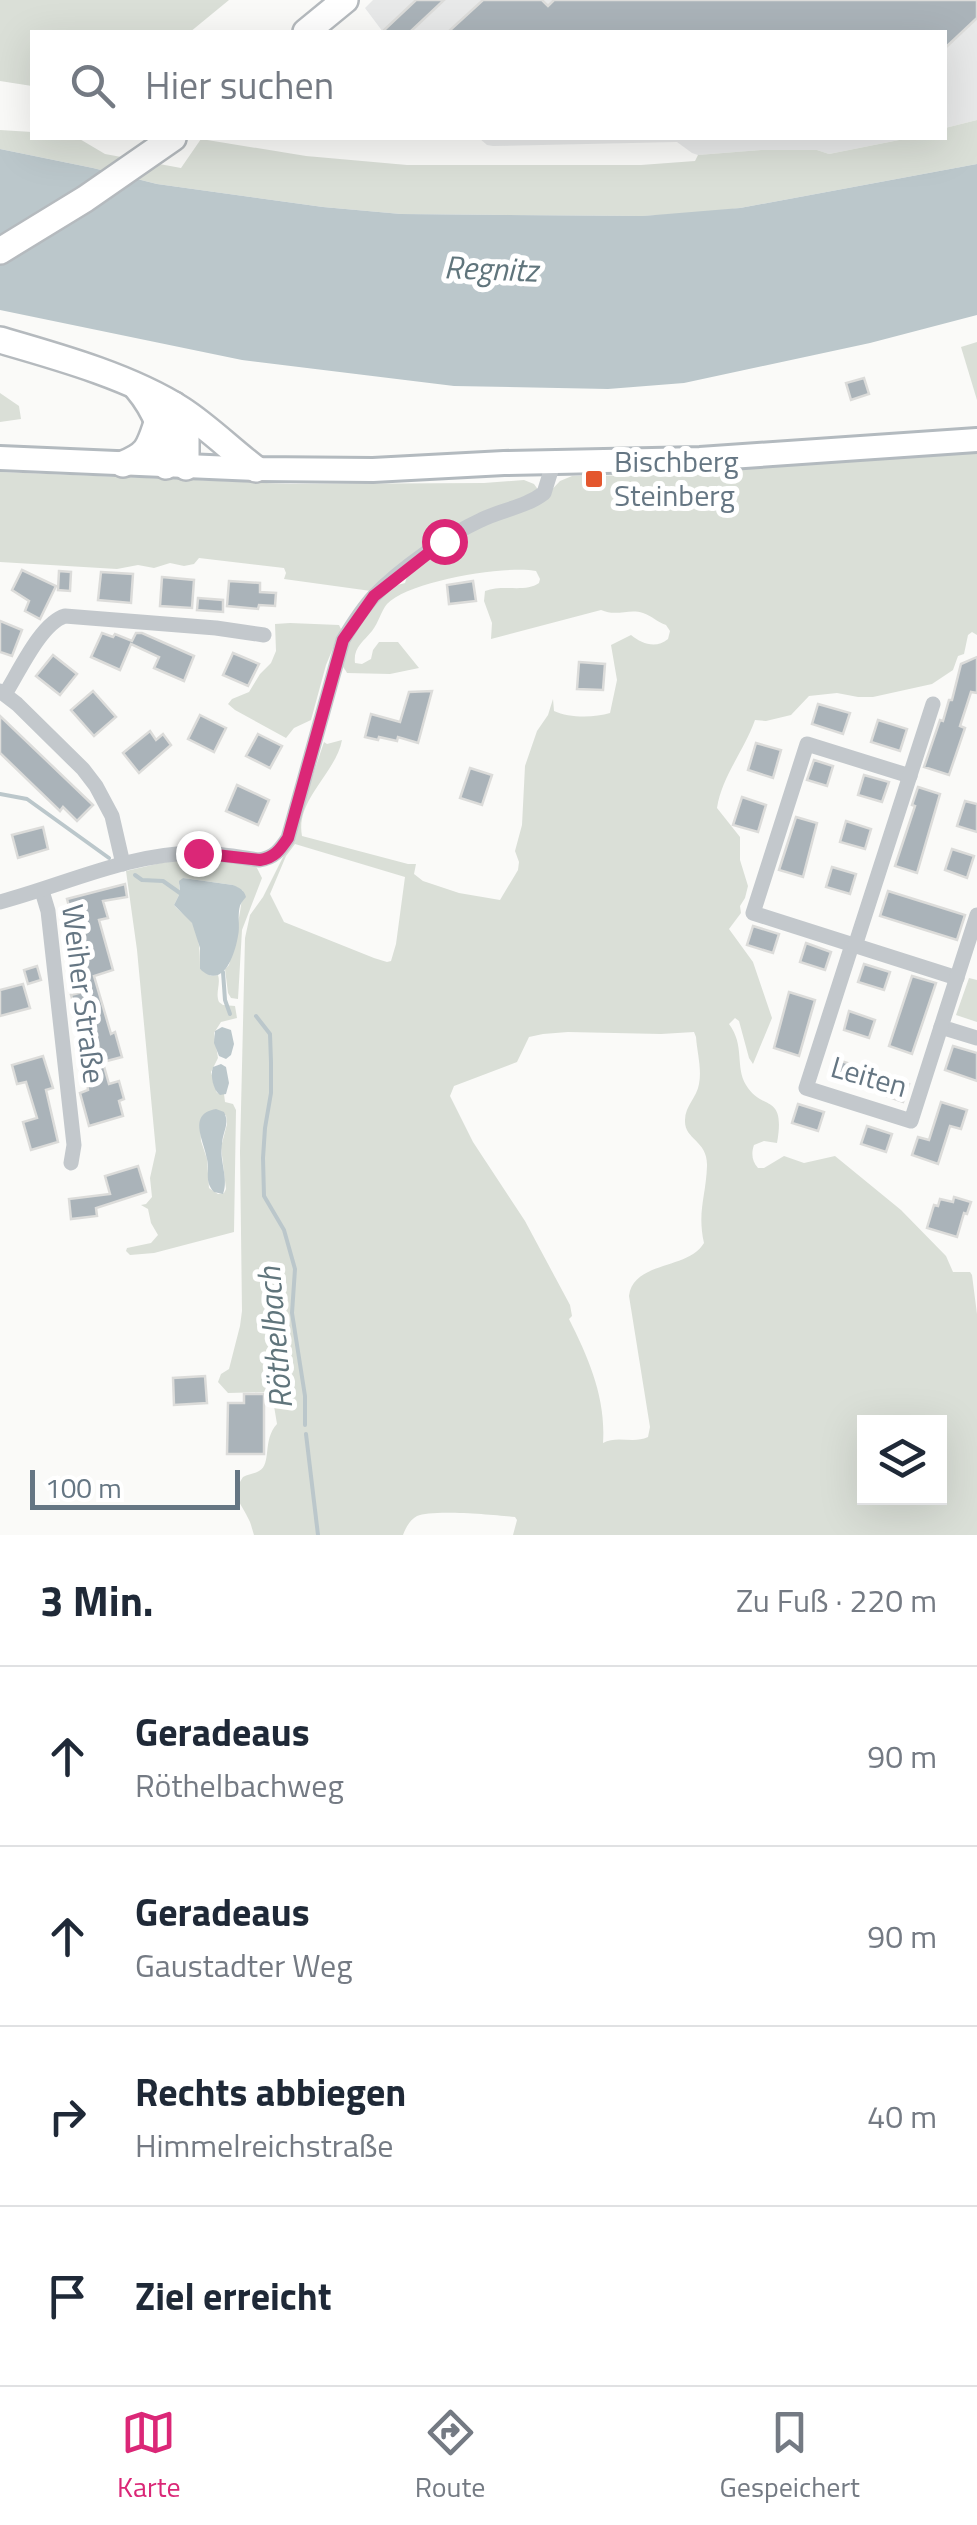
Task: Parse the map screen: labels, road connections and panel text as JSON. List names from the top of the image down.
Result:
{
  "streets": {
    "street": ["Weiher Straße", "Leiten"]
  },
  "water": ["Regnitz", "Röthelbach"],
  "places": {
    "transit": ["Bischberg Steinberg"]
  },
  "scale_bar": "100 m",
  "page": {
    "search": "Hier suchen",
    "scale": "100 m",
    "heading": ["3 Min.", "Zu Fuß · 220 m"],
    "list": [
      ["Geradeaus", "Röthelbachweg", "90 m"],
      ["Geradeaus", "Gaustadter Weg", "90 m"],
      ["Rechts abbiegen", "Himmelreichstraße", "40 m"],
      "Ziel erreicht"
    ],
    "nav": ["Karte", "Route", "Gespeichert"]
  }
}
